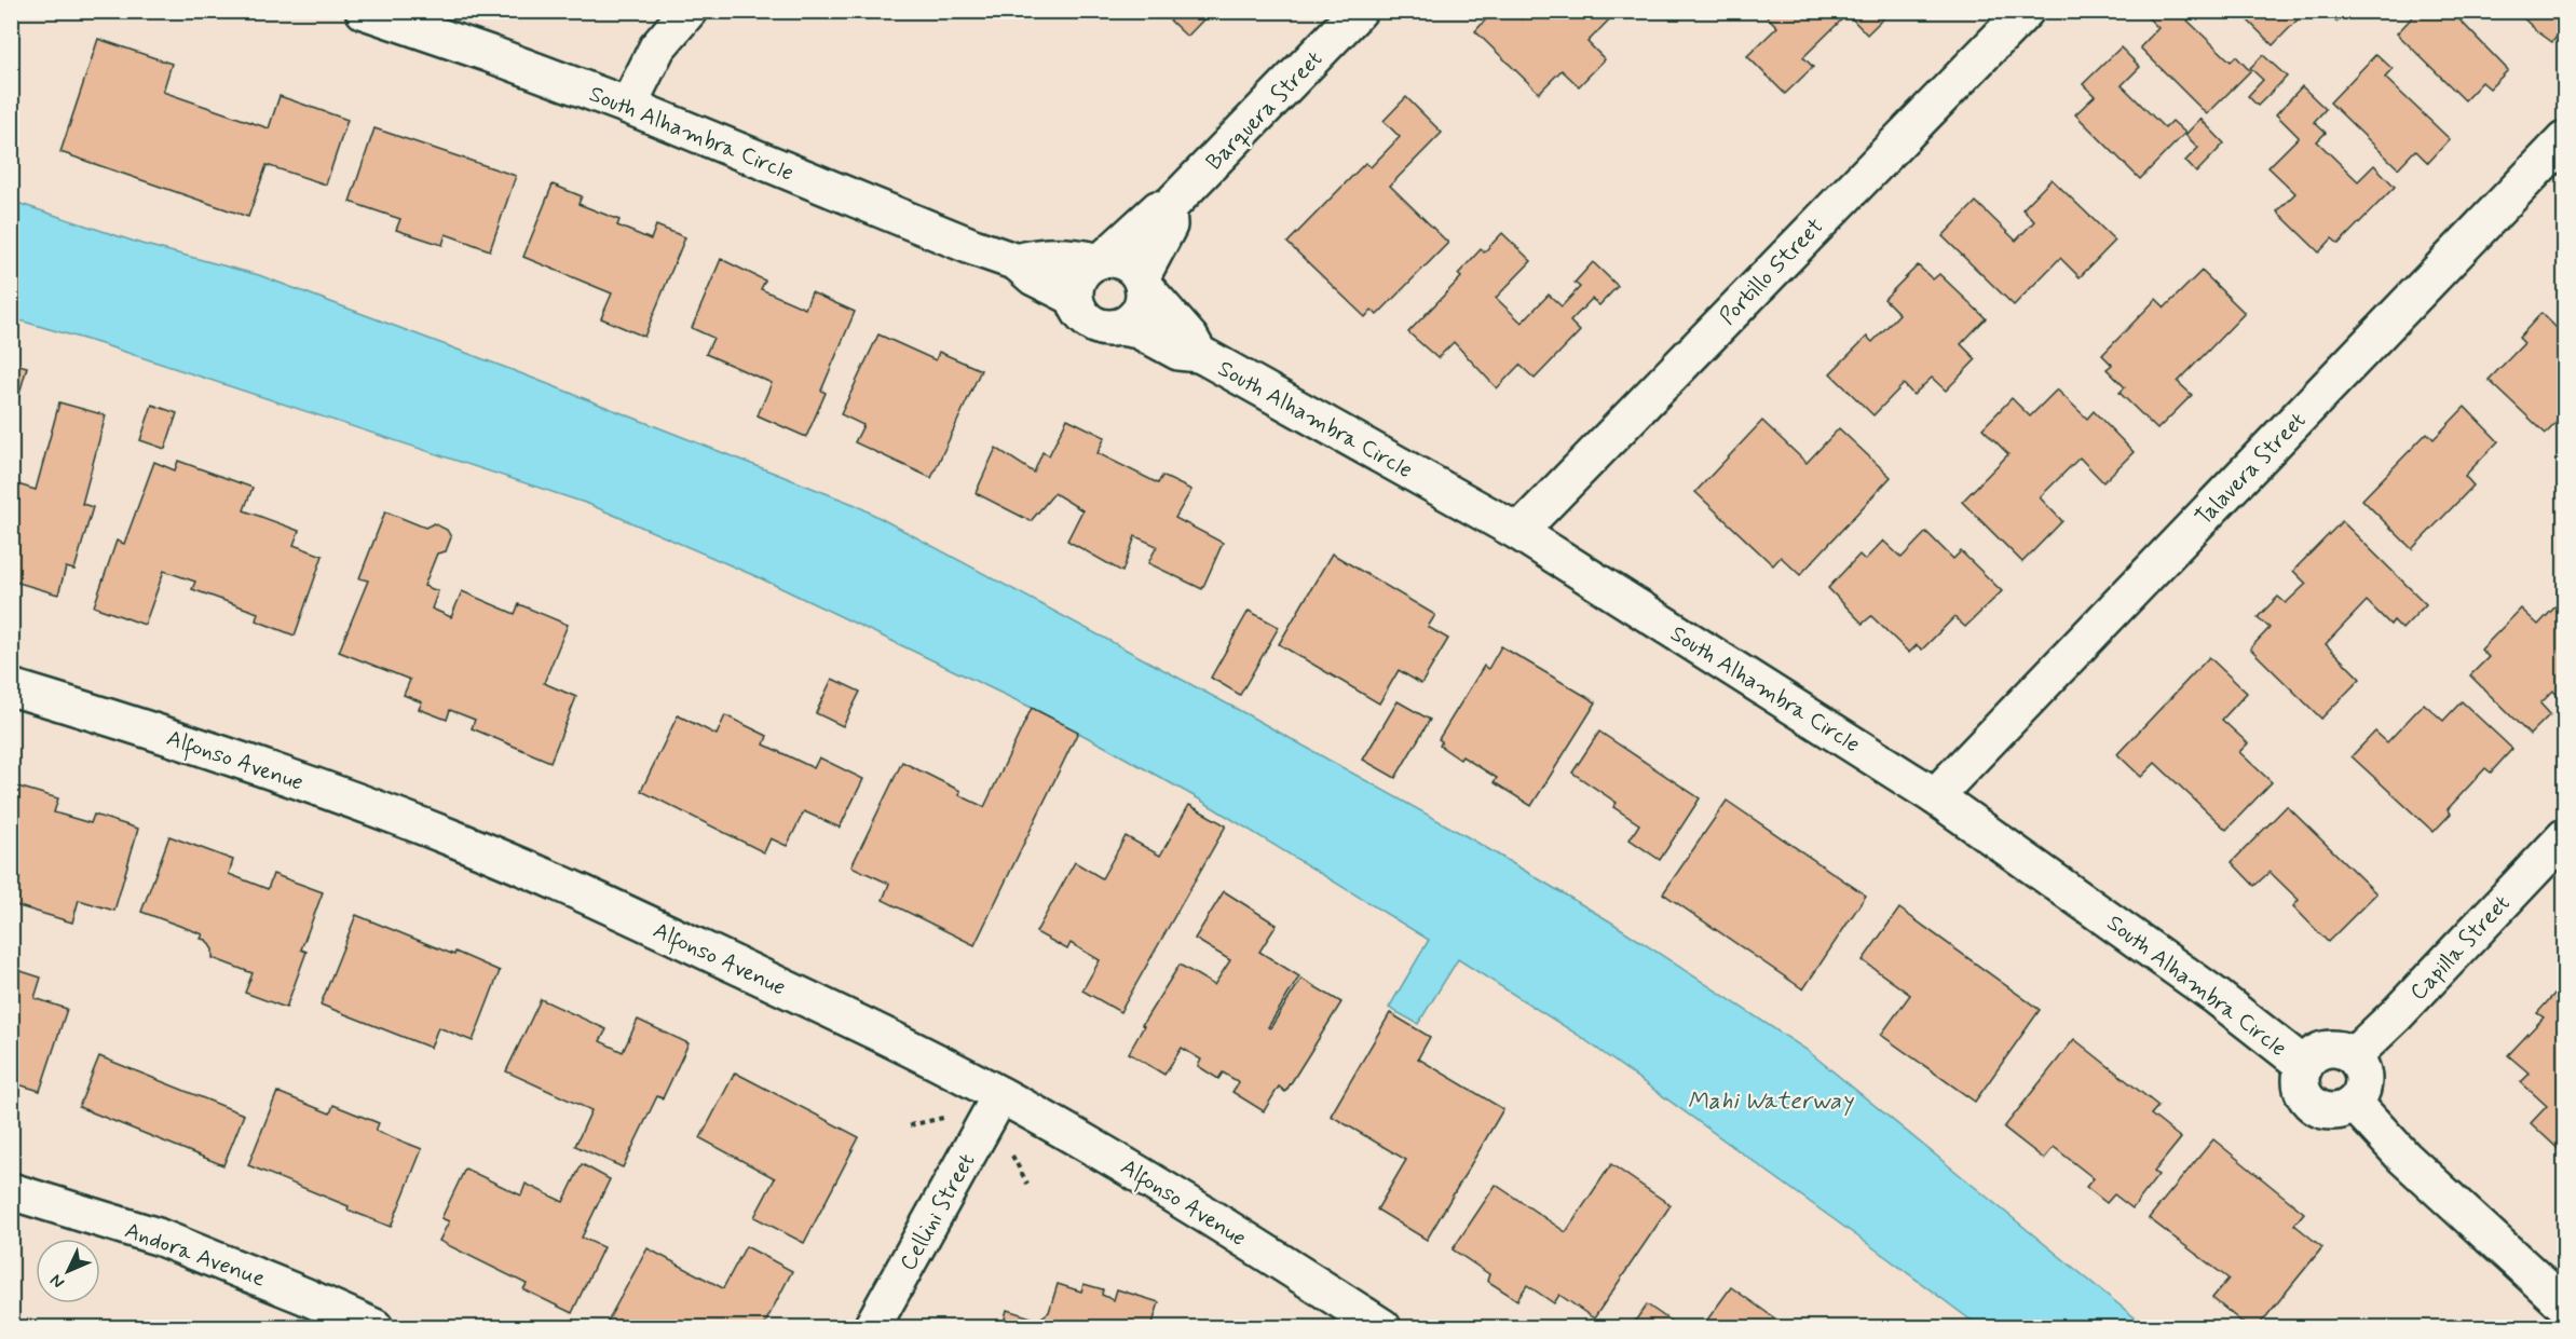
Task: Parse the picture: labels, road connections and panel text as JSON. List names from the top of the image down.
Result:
{
  "streets": {
    "street": [
      "Barquera Street",
      "South Alhambra Circle",
      "Portillo Street",
      "Talavera Street",
      "Alfonso Avenue",
      "Capilla Street",
      "Cellini Street",
      "Andora Avenue"
    ]
  },
  "crossings": [
    ["Barquera Street", "South Alhambra Circle"],
    ["South Alhambra Circle", "Portillo Street"],
    ["South Alhambra Circle", "Talavera Street"],
    ["South Alhambra Circle", "Capilla Street"],
    ["Alfonso Avenue", "Cellini Street"]
  ],
  "water": ["Mahi Waterway"],
  "north": "bottom left"
}
